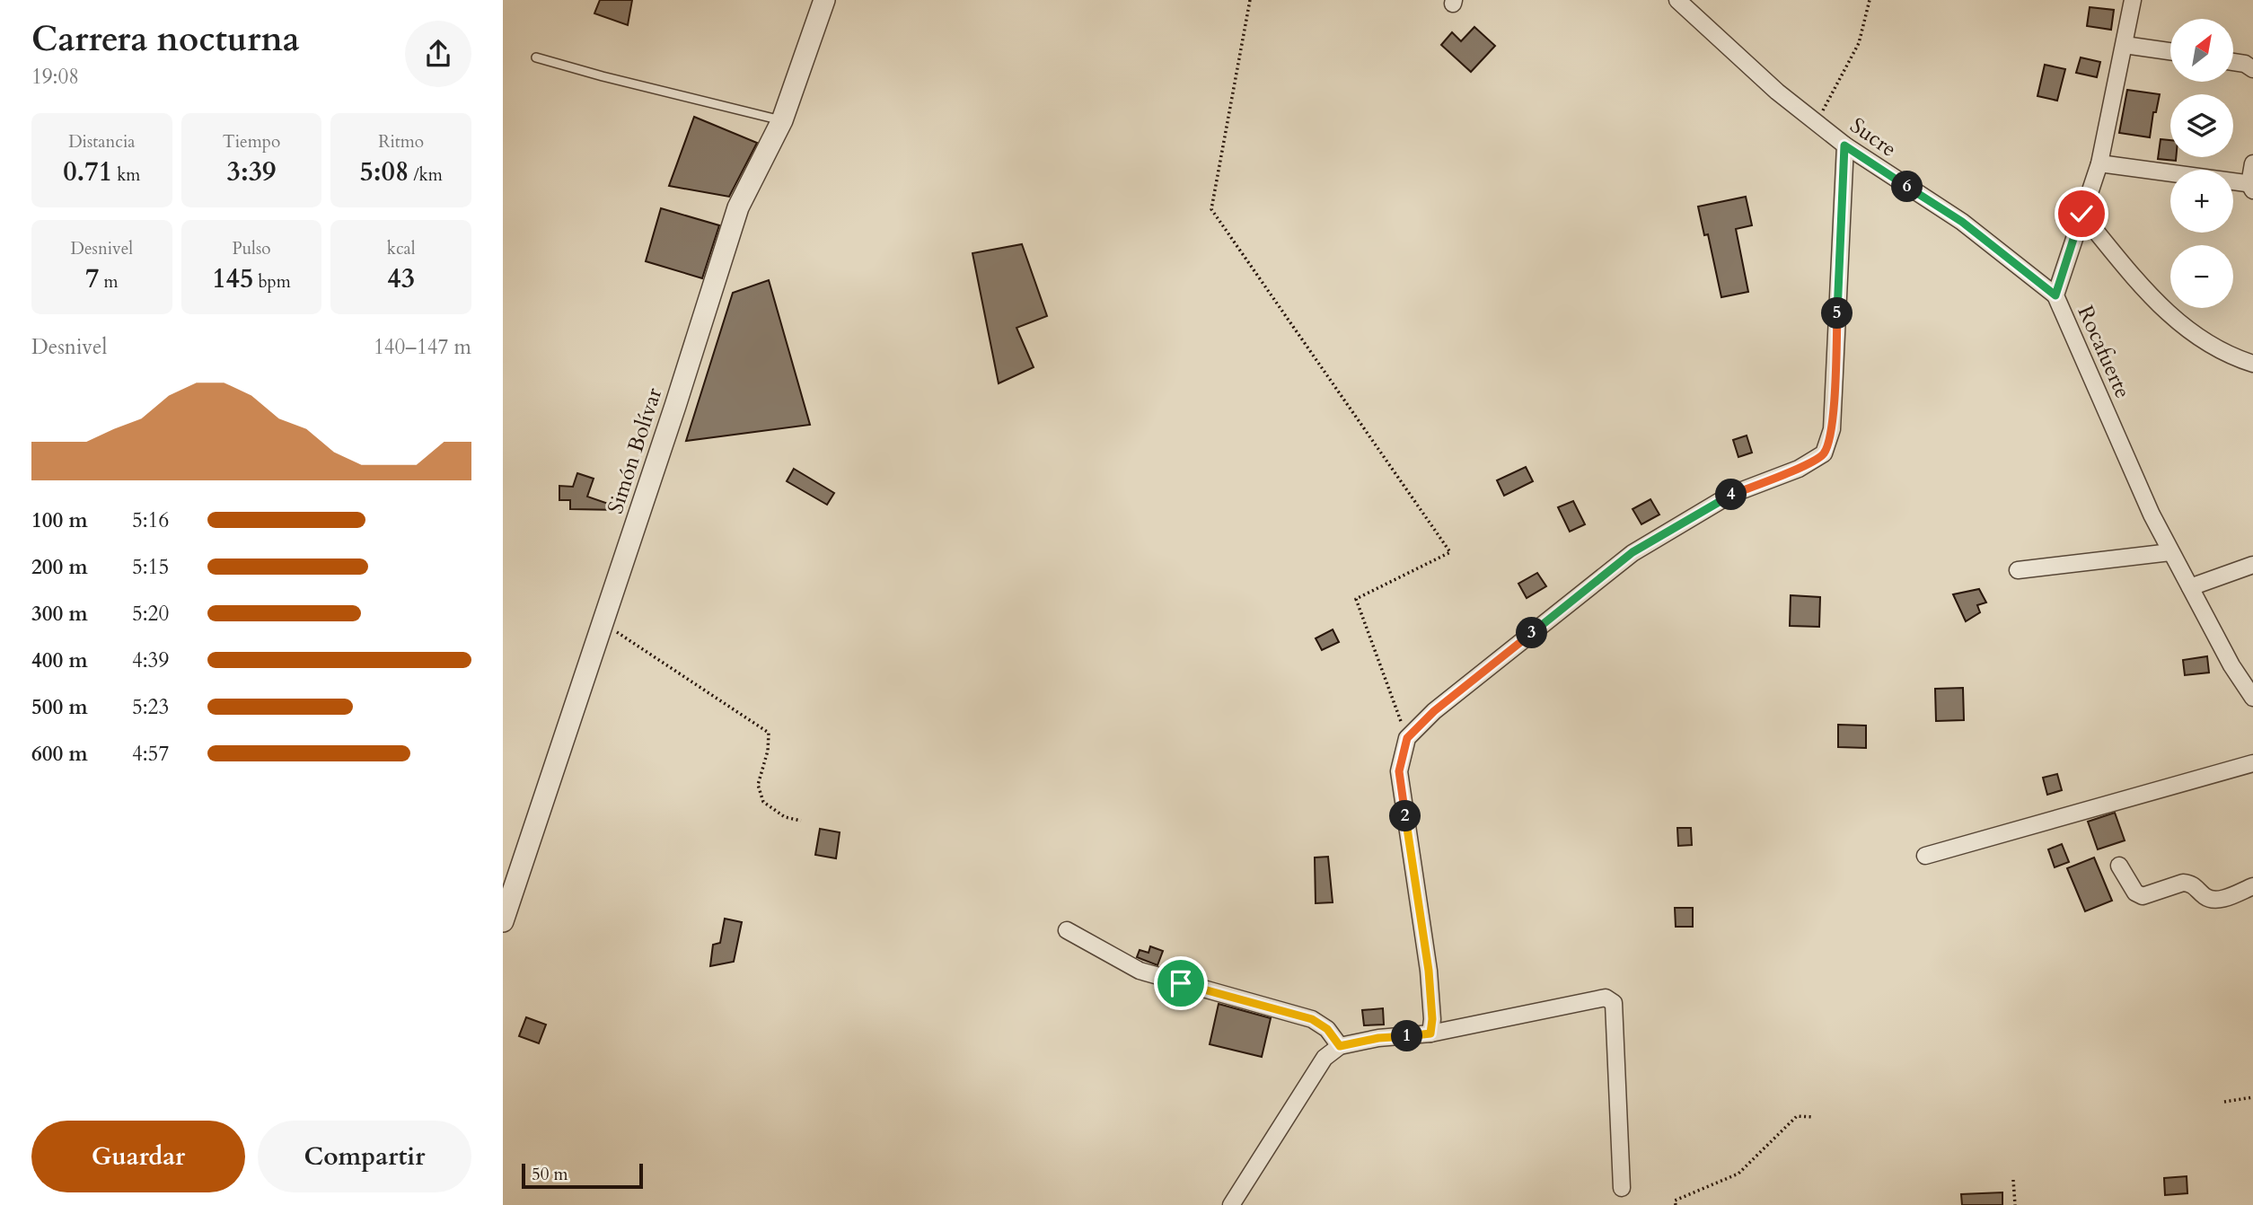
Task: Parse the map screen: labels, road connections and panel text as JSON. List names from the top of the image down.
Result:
{
  "streets": {
    "street": ["Sucre", "Rocafuerte", "Simón Bolívar"]
  },
  "crossings": [
    ["Sucre", "Rocafuerte"]
  ],
  "scale_bar": "50 m",
  "north": "top right",
  "page": {
    "heading": ["Carrera nocturna", "19:08"],
    "map_buttons": ["+", "−"],
    "stats": [
      ["Distancia", "0.71 km"],
      ["Tiempo", "3:39"],
      ["Ritmo", "5:08 /km"],
      ["Desnivel", "7 m"],
      ["Pulso", "145 bpm"],
      ["kcal", "43"]
    ],
    "pins": [
      "6",
      "5",
      "4",
      "3",
      "2",
      "1"
    ],
    "chart": ["Desnivel", "140–147 m"],
    "list": [
      {
        "name": "100 m",
        "note": "5:16"
      },
      {
        "name": "200 m",
        "note": "5:15"
      },
      {
        "name": "300 m",
        "note": "5:20"
      },
      {
        "name": "400 m",
        "note": "4:39"
      },
      {
        "name": "500 m",
        "note": "5:23"
      },
      {
        "name": "600 m",
        "note": "4:57"
      }
    ],
    "buttons": ["Guardar", "Compartir"],
    "scale": "50 m"
  }
}
